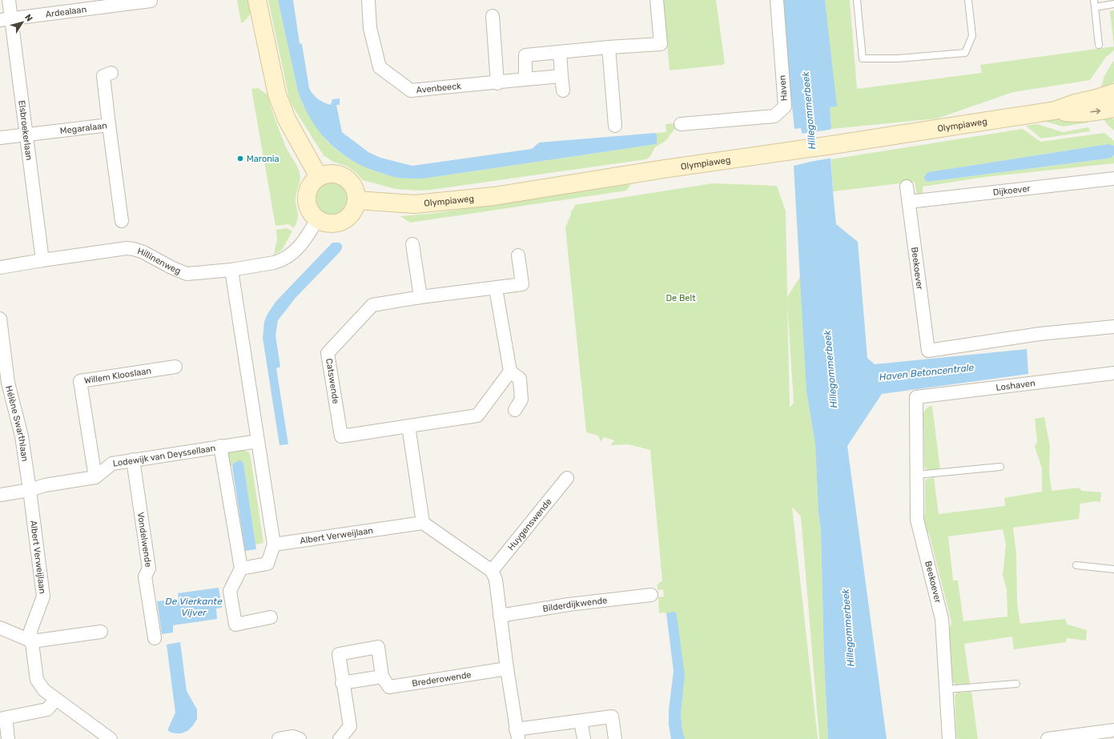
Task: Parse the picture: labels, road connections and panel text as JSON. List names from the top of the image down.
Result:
{
  "streets": {
    "main road": ["Olympiaweg"],
    "street": [
      "Ardealaan",
      "Avenbeeck",
      "Haven",
      "Megaralaan",
      "Elsbroekerlaan",
      "Dijkoever",
      "Hillinenweg",
      "Beekoever",
      "Willem Klooslaan",
      "Catswende",
      "Loshaven",
      "Hélène Swarthlaan",
      "Lodewijk van Deyssellaan",
      "Huygenswende",
      "Albert Verweijlaan",
      "Vondelwende",
      "Bilderdijkwende",
      "Brederowende"
    ]
  },
  "crossings": [
    ["Ardealaan", "Elsbroekerlaan"],
    ["Olympiaweg", "Hillinenweg"],
    ["Megaralaan", "Elsbroekerlaan"],
    ["Elsbroekerlaan", "Hillinenweg"],
    ["Dijkoever", "Beekoever"],
    ["Beekoever", "Loshaven"],
    ["Willem Klooslaan", "Lodewijk van Deyssellaan"],
    ["Hélène Swarthlaan", "Lodewijk van Deyssellaan"],
    ["Hélène Swarthlaan", "Albert Verweijlaan"],
    ["Lodewijk van Deyssellaan", "Albert Verweijlaan"],
    ["Lodewijk van Deyssellaan", "Vondelwende"]
  ],
  "water": ["Hillegommerbeek", "Haven Betoncentrale", "De Vierkante Vijver"],
  "parks": ["De Belt"],
  "places": ["Maronia"],
  "north": "top right"
}
